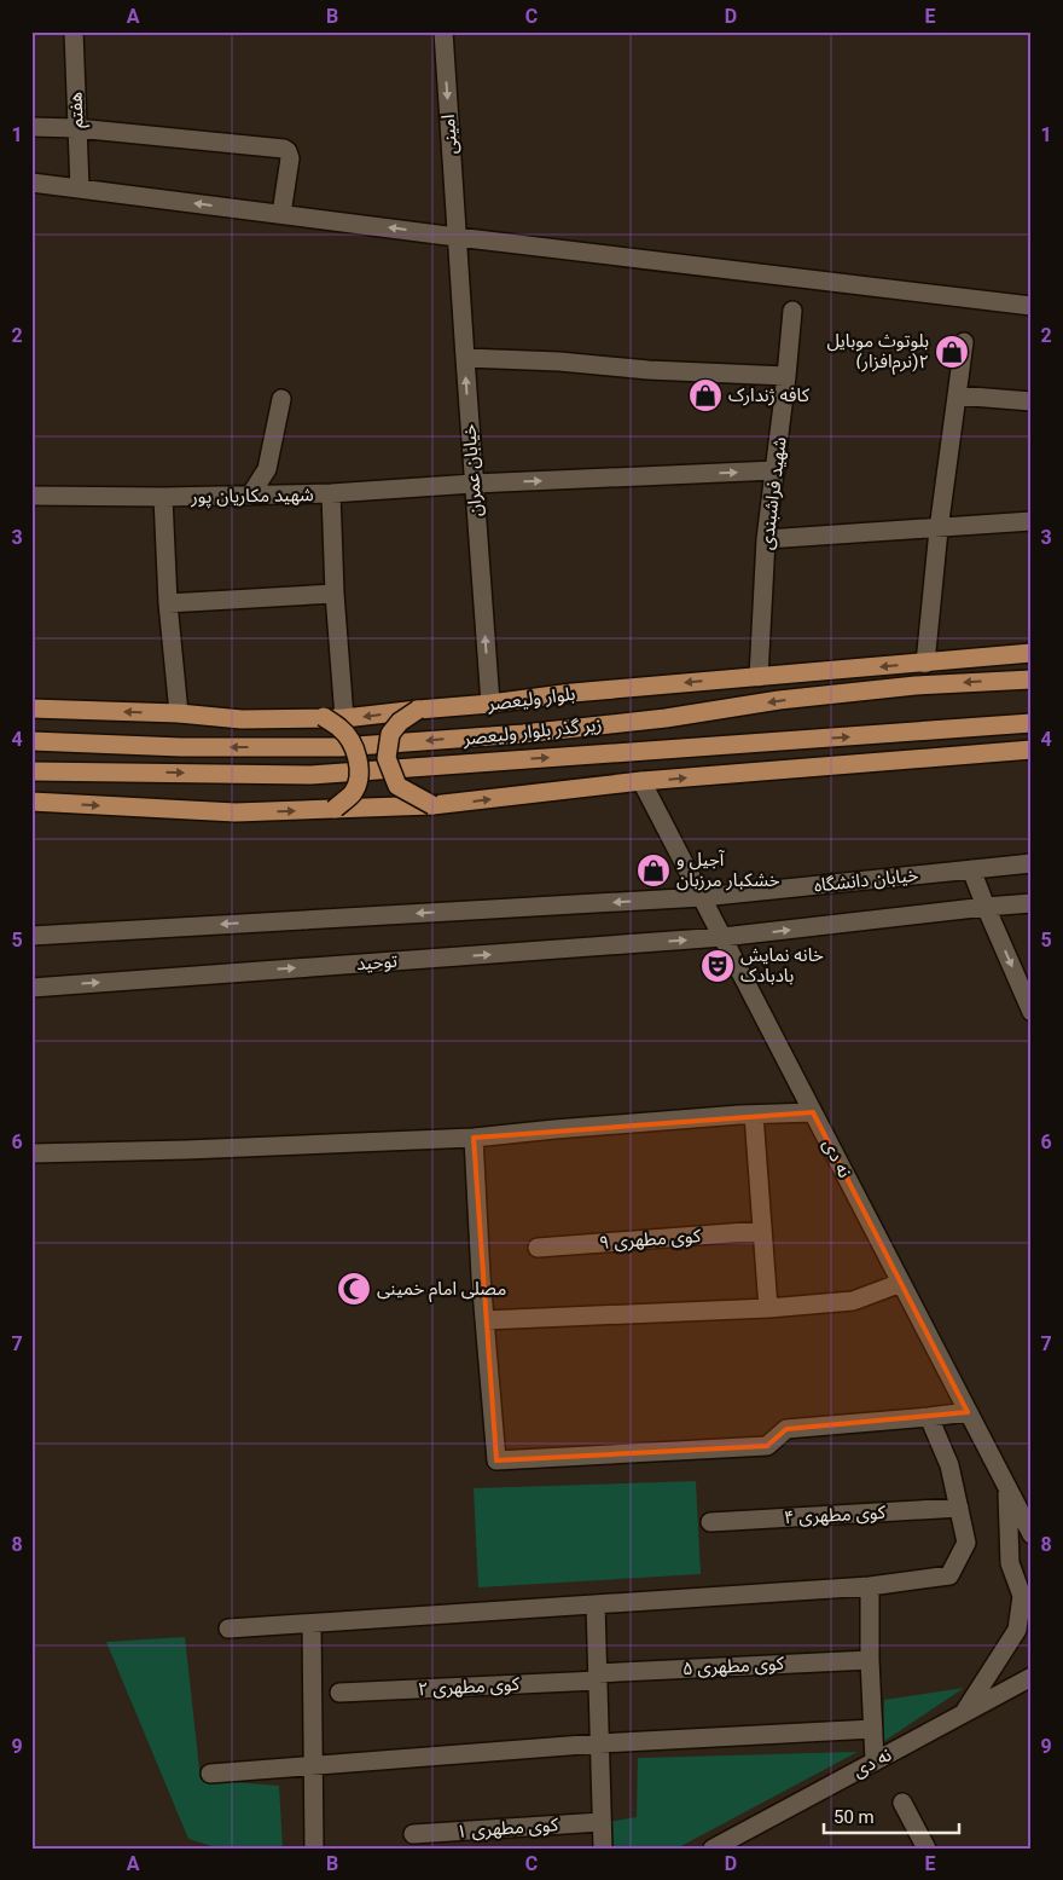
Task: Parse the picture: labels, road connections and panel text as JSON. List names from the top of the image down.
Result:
{
  "streets": {
    "main road": ["بلوار ولیعصر", "زیر گذر بلوار ولیعصر"],
    "street": [
      "هفتم",
      "امینی",
      "خیابان عمران",
      "شهید فراشبندی",
      "شهید مکاریان پور",
      "خیابان دانشگاه",
      "توحید",
      "نه دی",
      "کوی مطهری ۹",
      "کوی مطهری ۴",
      "کوی مطهری ۵",
      "کوی مطهری ۲",
      "کوی مطهری ۱"
    ]
  },
  "crossings": [
    ["امینی", "خیابان عمران"],
    ["خیابان عمران", "شهید مکاریان پور"],
    ["خیابان عمران", "بلوار ولیعصر"],
    ["شهید فراشبندی", "شهید مکاریان پور"],
    ["شهید فراشبندی", "بلوار ولیعصر"],
    ["خیابان دانشگاه", "نه دی"],
    ["توحید", "نه دی"],
    ["کوی مطهری ۵", "کوی مطهری ۲"]
  ],
  "one_way": ["امینی"],
  "places": {
    "shop": ["بلوتوث موبایل (نرم‌افزار)۲", "کافه ژندارک", "آجیل و خشکبار مرزبان"],
    "theatre": ["خانه نمایش بادبادک"],
    "mosque": ["مصلی امام خمینی"]
  },
  "scale_bar": "50 m",
  "grid": {
    "columns": [
      "A",
      "B",
      "C",
      "D",
      "E"
    ],
    "rows": [
      "1",
      "2",
      "3",
      "4",
      "5",
      "6",
      "7",
      "8",
      "9"
    ]
  }
}
